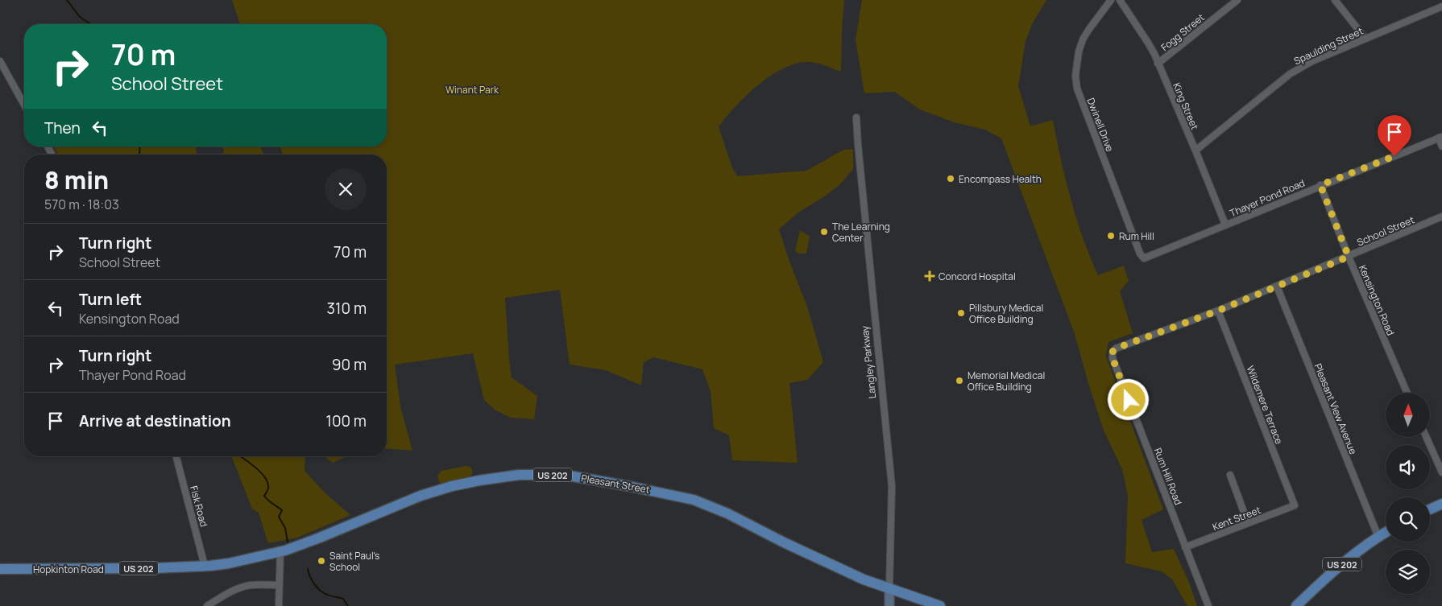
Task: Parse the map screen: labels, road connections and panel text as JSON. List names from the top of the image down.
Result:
{
  "streets": {
    "main road": ["US 202", "Pleasant Street", "Hopkinton Road"],
    "street": [
      "Fogg Street",
      "Spaulding Street",
      "King Street",
      "Dwinell Drive",
      "Thayer Pond Road",
      "School Street",
      "Kensington Road",
      "Langley Parkway",
      "Wildemere Terrace",
      "Pleasant View Avenue",
      "Rum Hill Road",
      "Fisk Road",
      "Kent Street"
    ]
  },
  "crossings": [
    ["Fogg Street", "King Street"],
    ["Spaulding Street", "King Street"],
    ["King Street", "Thayer Pond Road"],
    ["Dwinell Drive", "Thayer Pond Road"],
    ["Thayer Pond Road", "Kensington Road"],
    ["School Street", "Kensington Road"],
    ["School Street", "Wildemere Terrace"],
    ["School Street", "Pleasant View Avenue"],
    ["School Street", "Rum Hill Road"],
    ["Langley Parkway", "Pleasant Street"],
    ["Wildemere Terrace", "Kent Street"],
    ["Pleasant View Avenue", "US 202"],
    ["Rum Hill Road", "Kent Street"],
    ["Pleasant Street", "Hopkinton Road"],
    ["Fisk Road", "Hopkinton Road"]
  ],
  "parks": ["Winant Park"],
  "places": {
    "other": [
      "Encompass Health",
      "The Learning Center",
      "Rum Hill",
      "Pillsbury Medical Office Building",
      "Memorial Medical Office Building",
      "Saint Paul's School"
    ],
    "health": ["Concord Hospital"]
  },
  "north": "top",
  "page": {
    "turn": ["70 m", "School Street"],
    "then": "Then",
    "heading": ["8 min", "570 m · 18:03"],
    "list": [
      {
        "name": "Turn right",
        "note": "School Street",
        "value": "70 m"
      },
      {
        "name": "Turn left",
        "note": "Kensington Road",
        "value": "310 m"
      },
      {
        "name": "Turn right",
        "note": "Thayer Pond Road",
        "value": "90 m"
      },
      {
        "name": "Arrive at destination",
        "value": "100 m"
      }
    ]
  }
}
